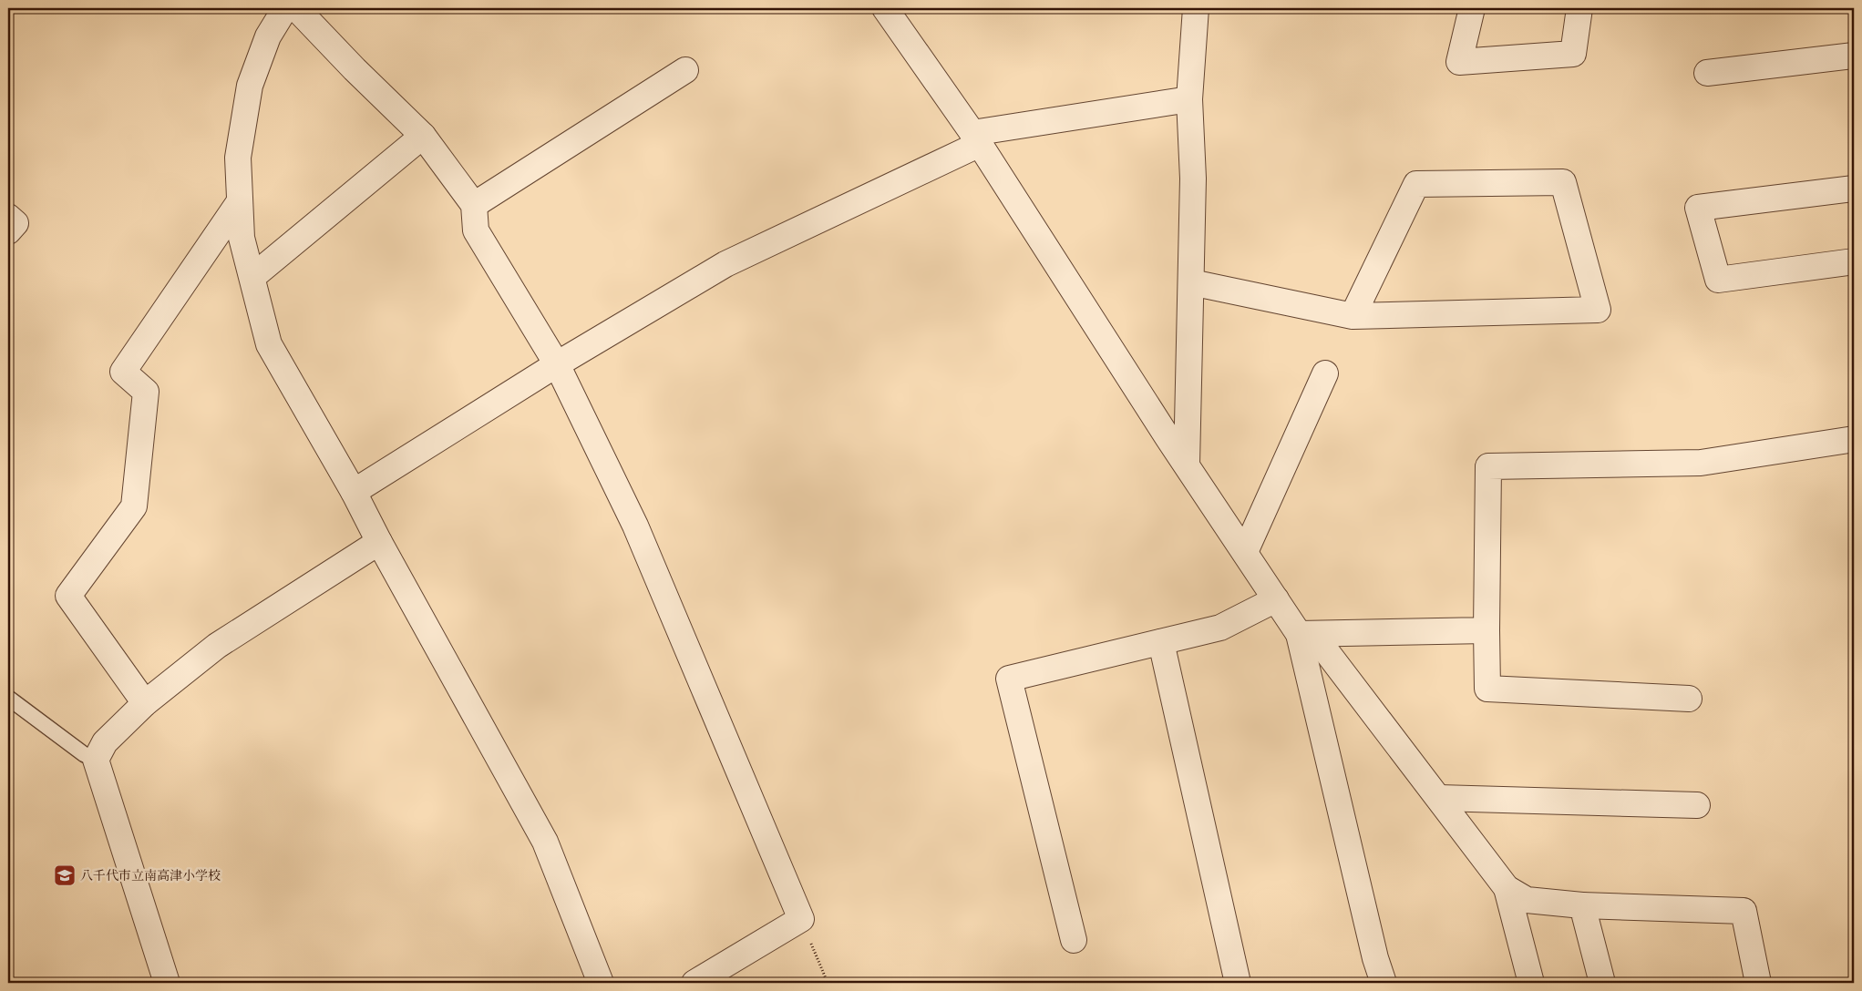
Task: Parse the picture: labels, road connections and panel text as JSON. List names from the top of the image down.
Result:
{
  "places": {
    "school or university": ["八千代市立南高津小学校"]
  }
}
